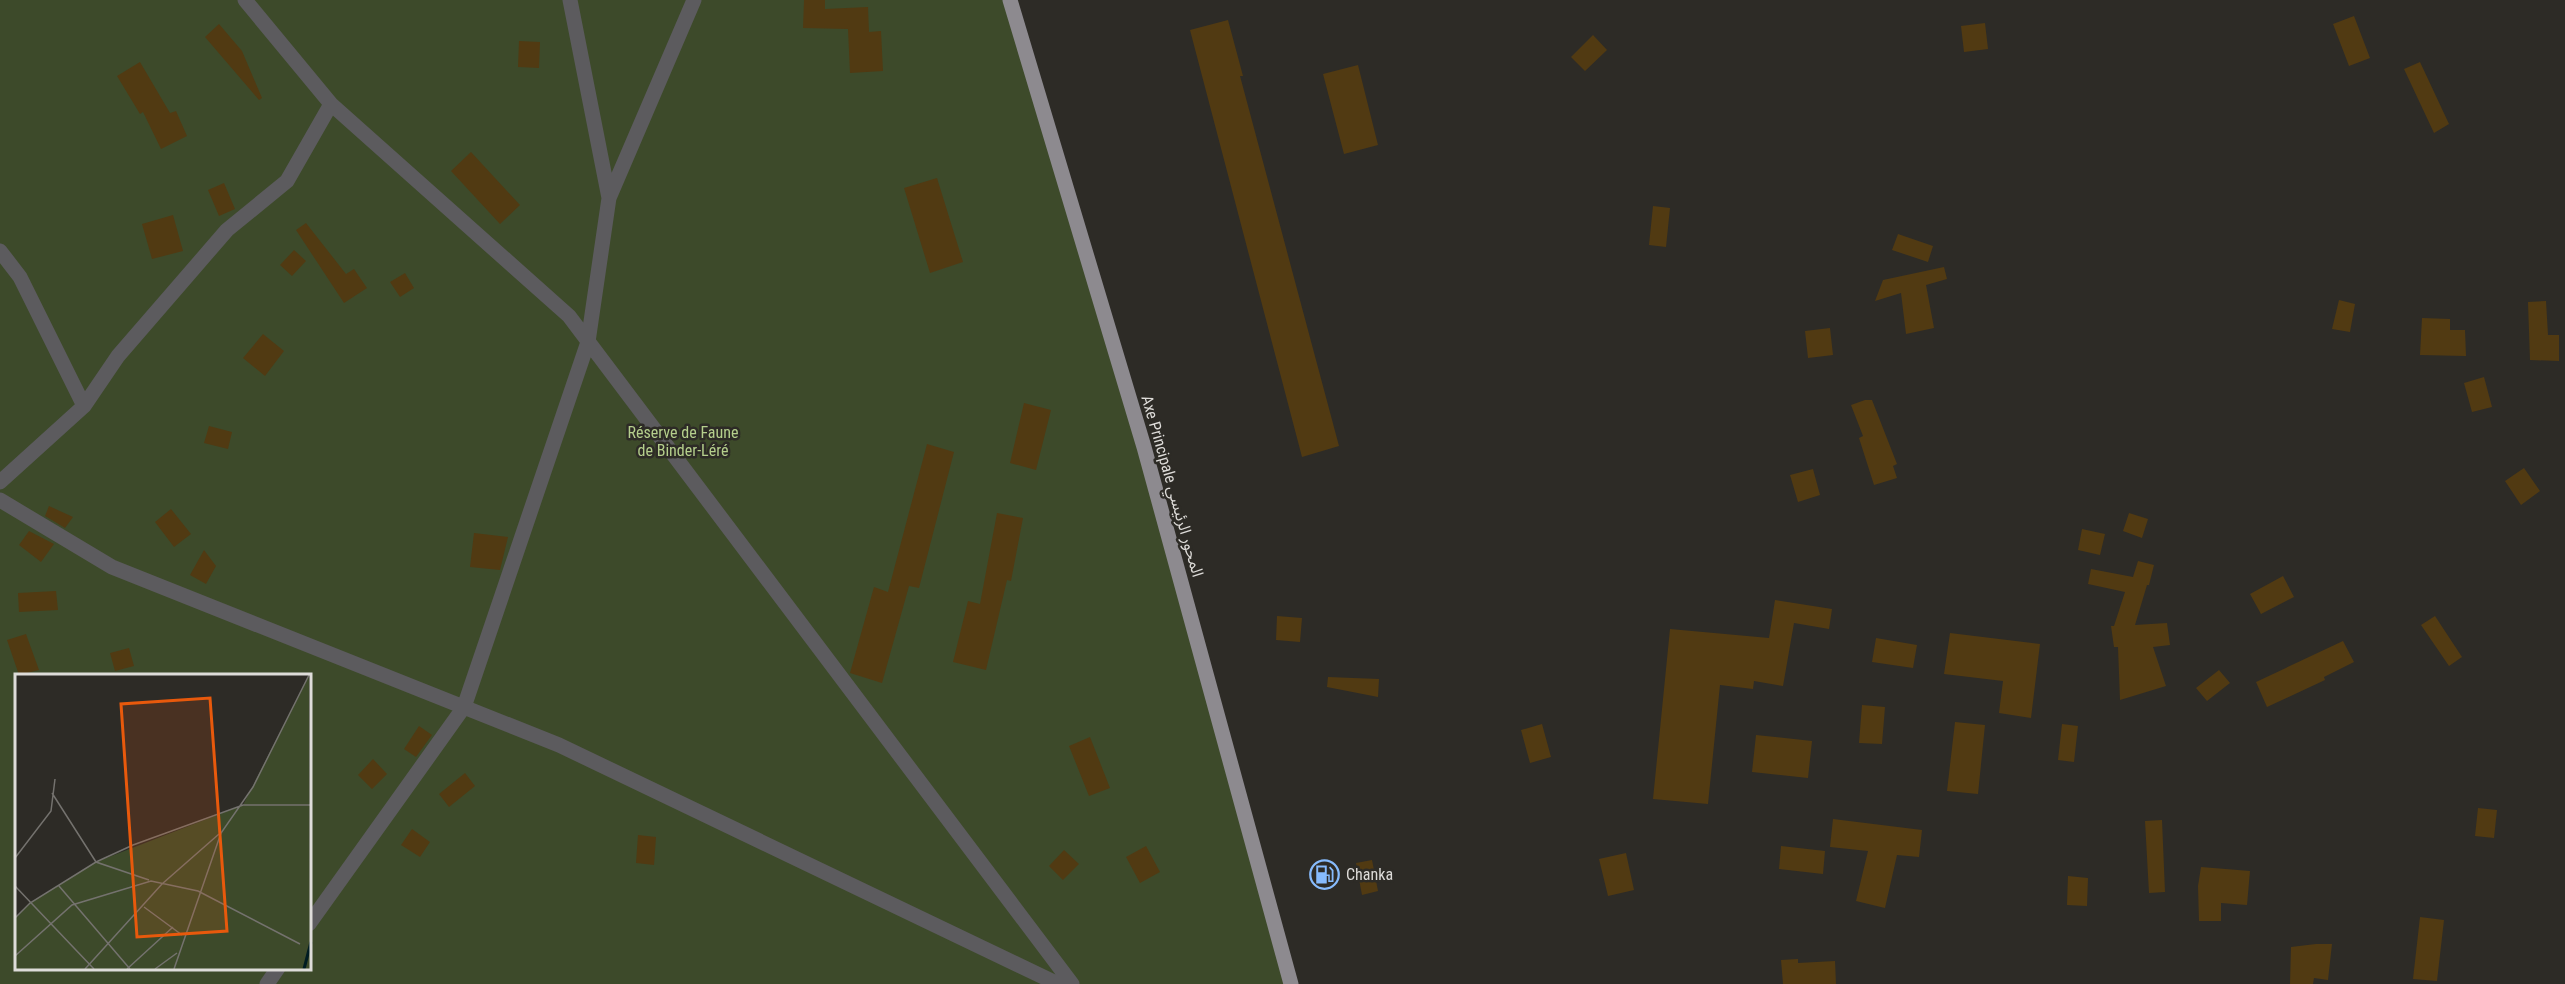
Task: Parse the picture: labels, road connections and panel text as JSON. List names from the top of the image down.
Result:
{
  "streets": {
    "main road": ["Axe Principale المحور الرئيسي"]
  },
  "parks": ["Réserve de Faune de Binder-Léré"],
  "places": {
    "fuel station": ["Chanka"]
  }
}
